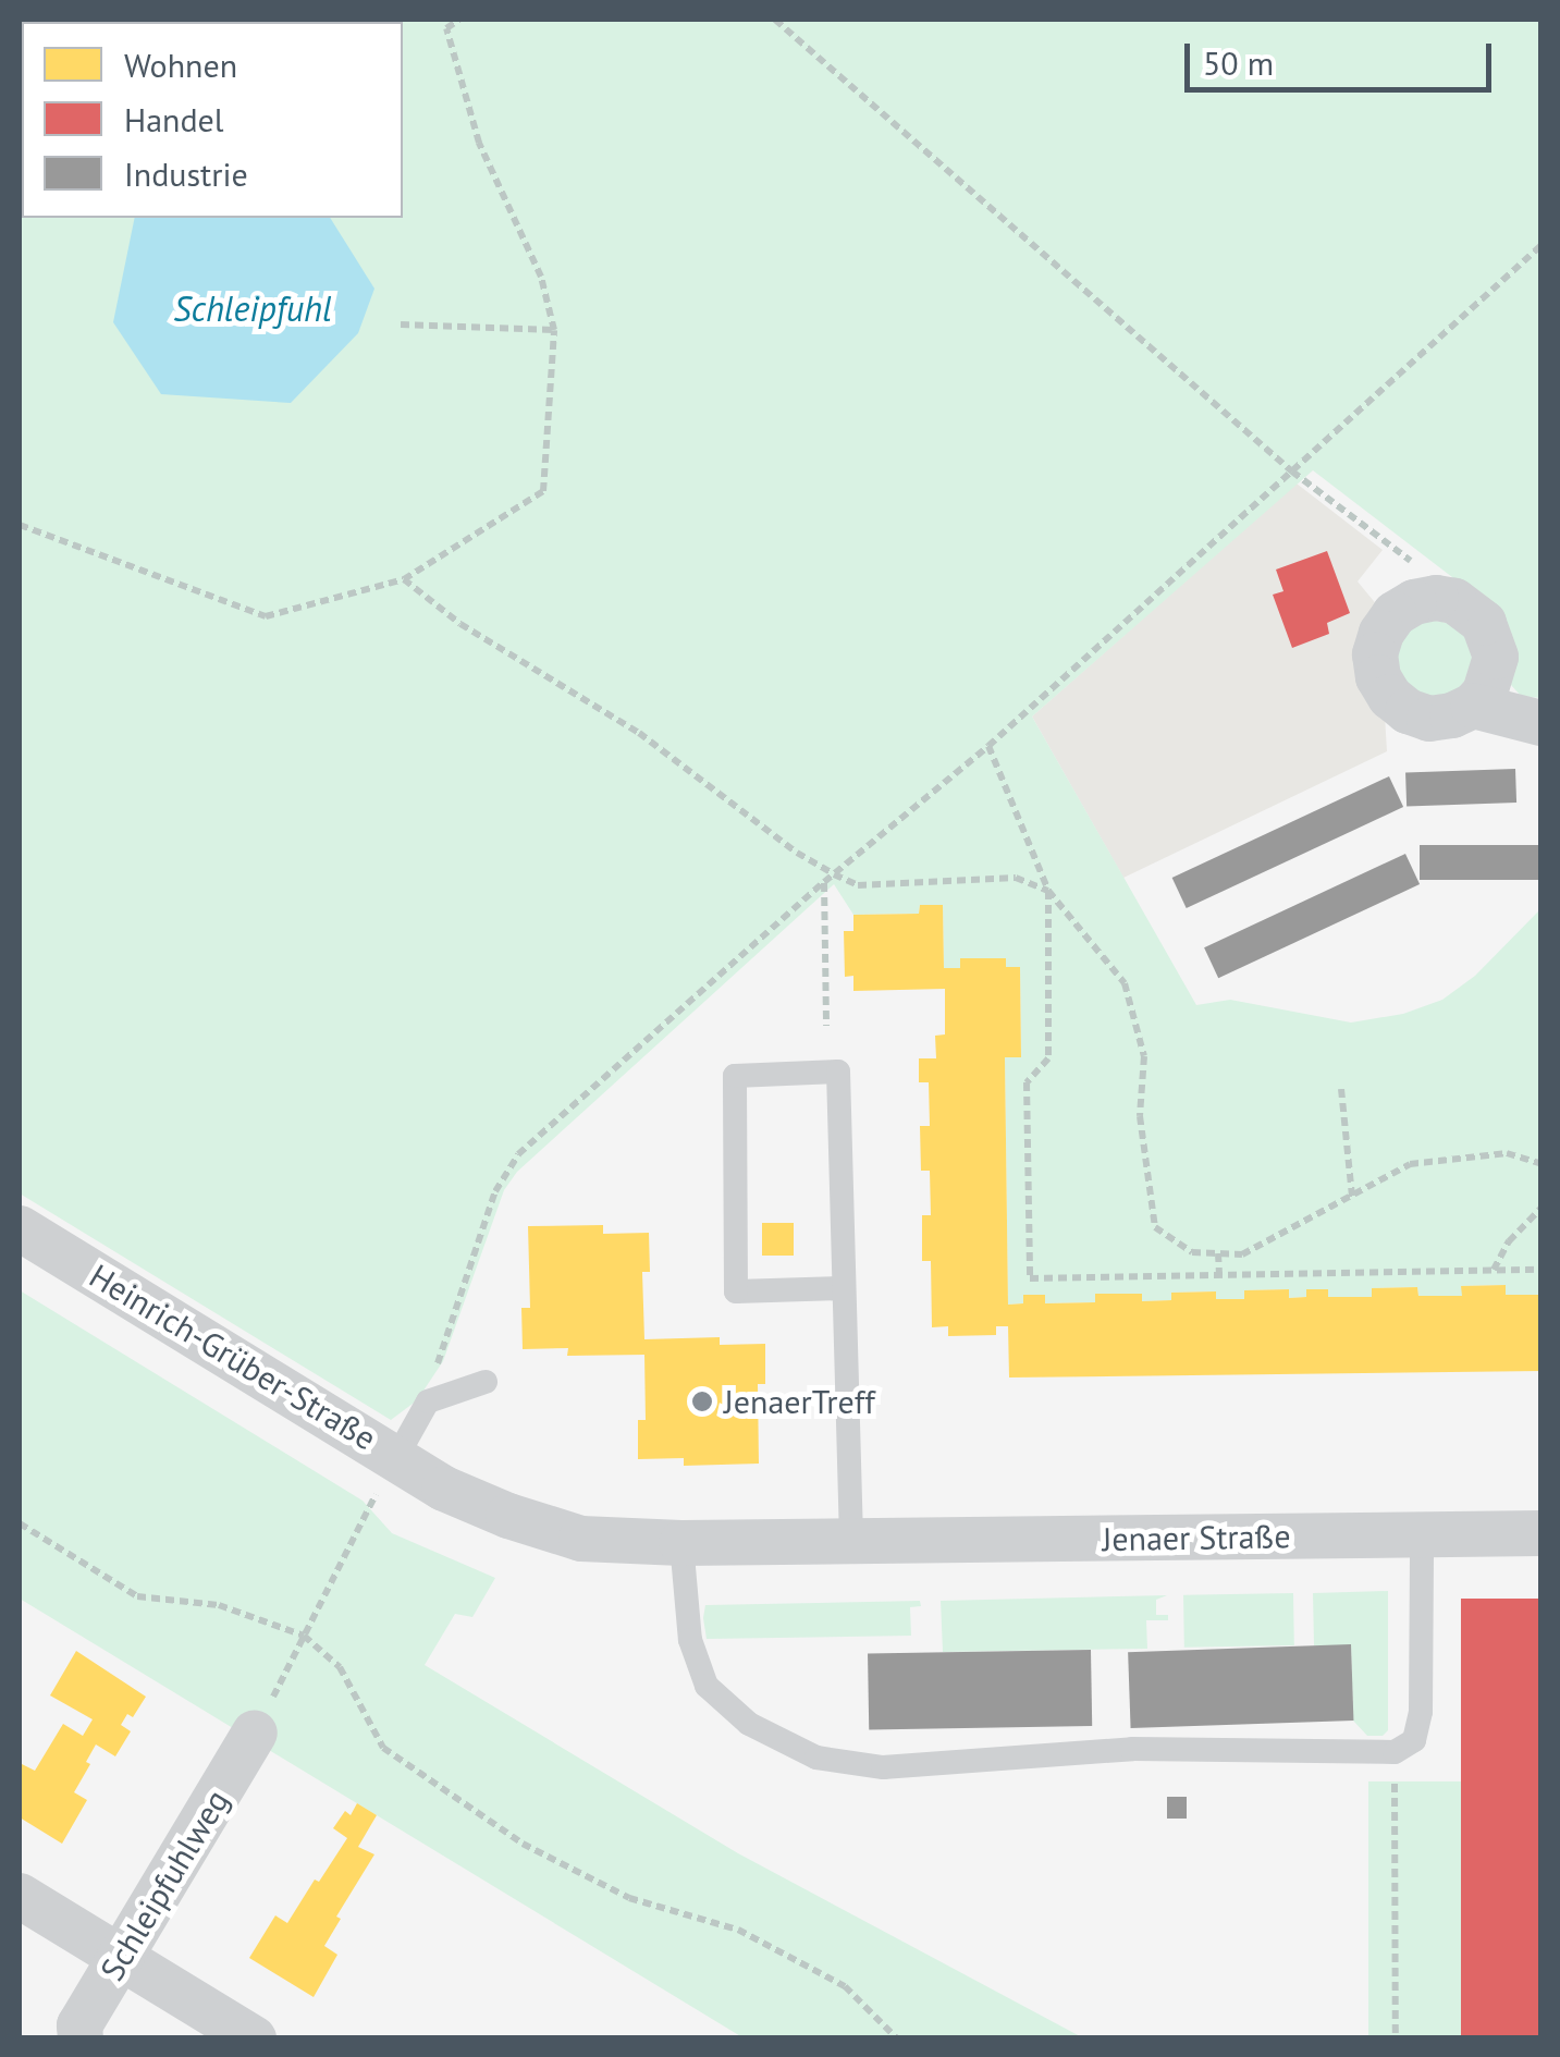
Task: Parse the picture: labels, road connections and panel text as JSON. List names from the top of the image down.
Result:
{
  "streets": {
    "street": ["Heinrich-Grüber-Straße", "Jenaer Straße", "Schleipfuhlweg"]
  },
  "crossings": [
    ["Heinrich-Grüber-Straße", "Jenaer Straße"]
  ],
  "water": ["Schleipfuhl"],
  "places": ["JenaerTreff"],
  "legend": ["Wohnen", "Handel", "Industrie"],
  "scale_bar": "50 m"
}
